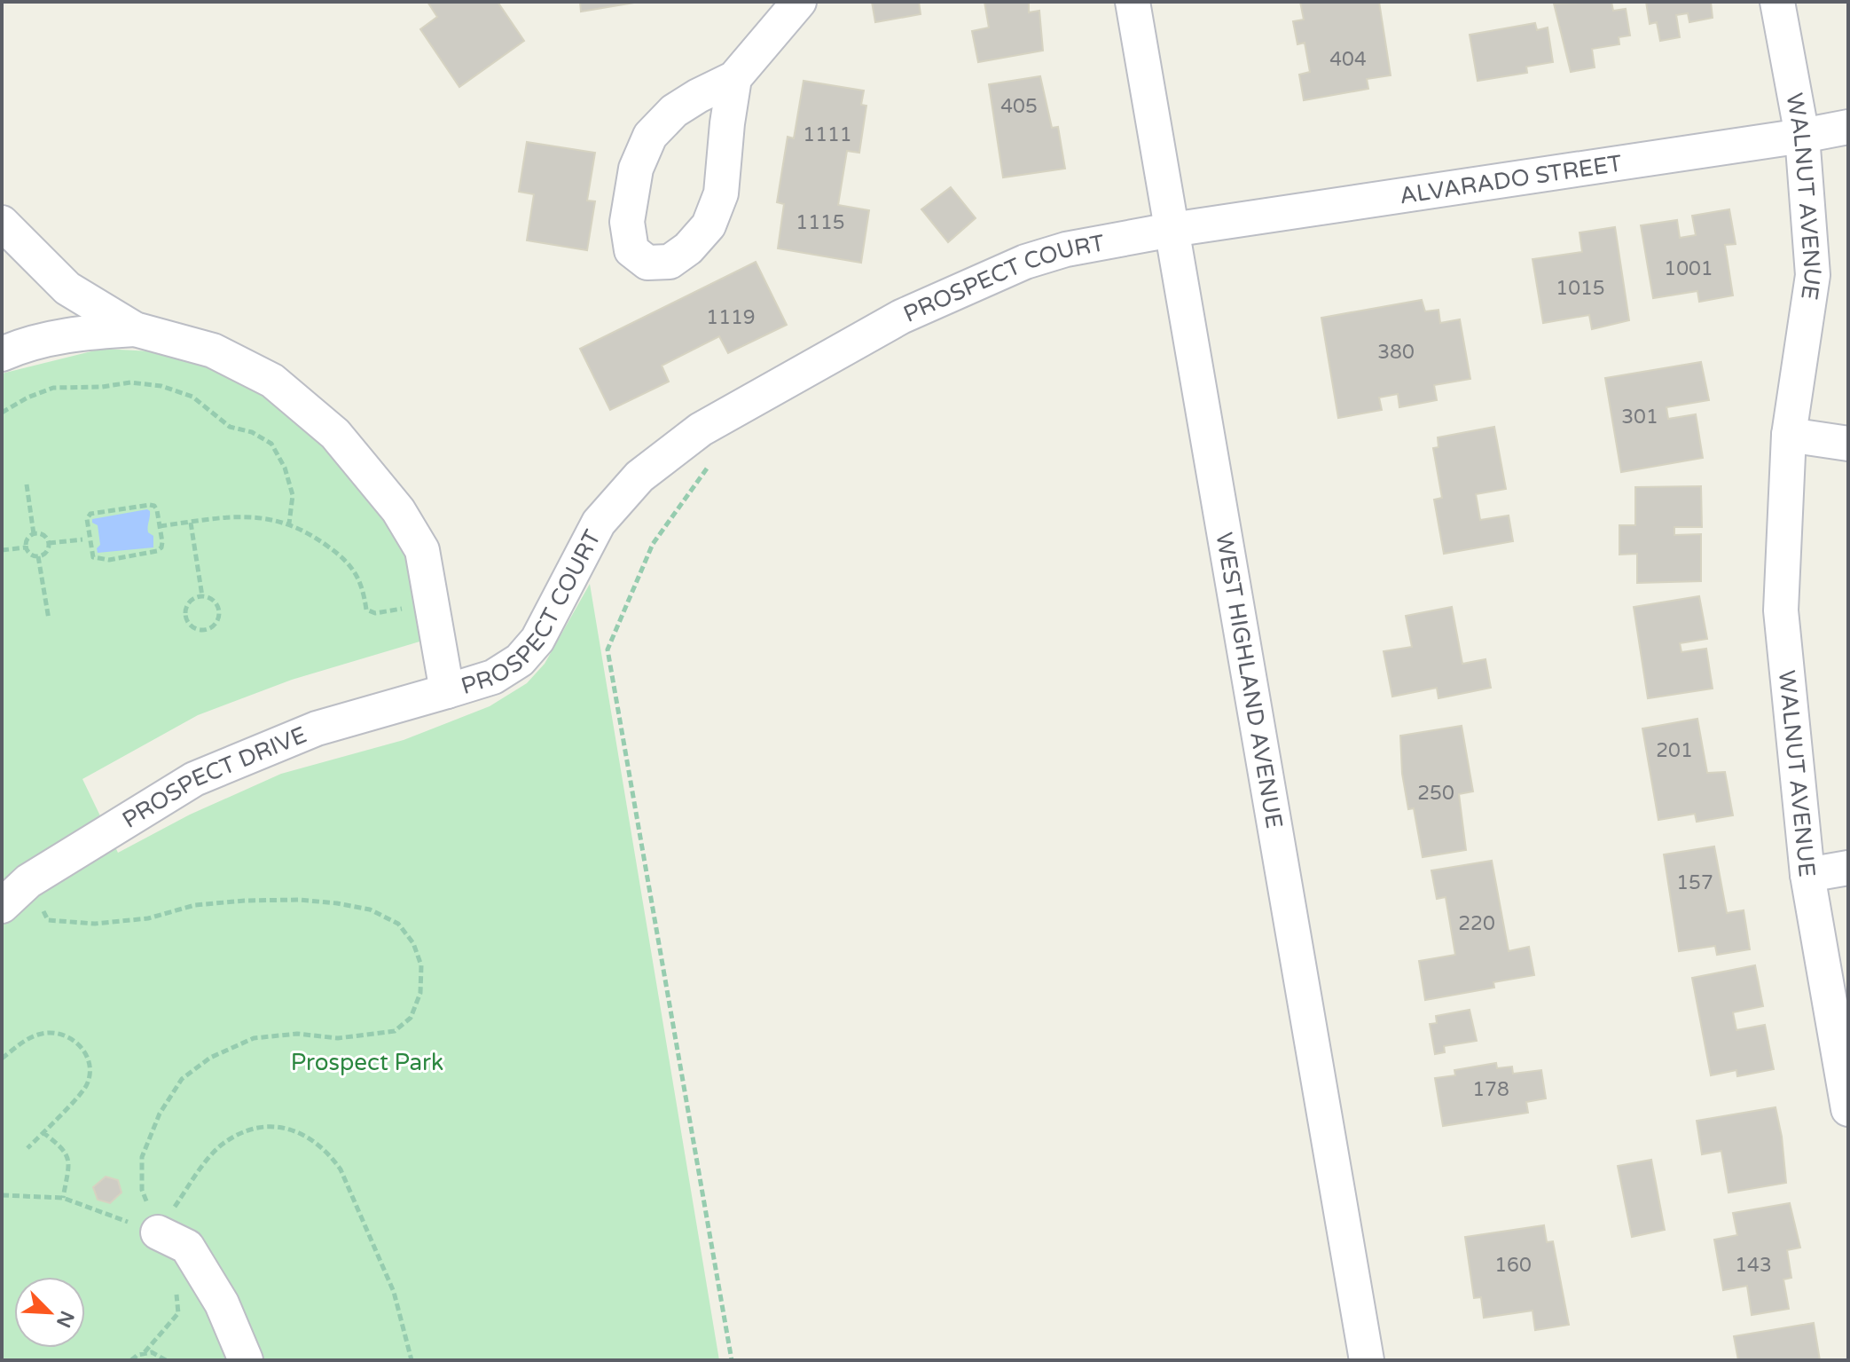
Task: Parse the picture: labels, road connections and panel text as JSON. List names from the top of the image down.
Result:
{
  "streets": {
    "street": [
      "ALVARADO STREET",
      "WALNUT AVENUE",
      "PROSPECT COURT",
      "WEST HIGHLAND AVENUE",
      "PROSPECT DRIVE"
    ]
  },
  "crossings": [
    ["ALVARADO STREET", "WALNUT AVENUE"],
    ["ALVARADO STREET", "PROSPECT COURT"],
    ["ALVARADO STREET", "WEST HIGHLAND AVENUE"],
    ["PROSPECT COURT", "WEST HIGHLAND AVENUE"],
    ["PROSPECT COURT", "PROSPECT DRIVE"]
  ],
  "parks": ["Prospect Park"],
  "house_numbers": [
    "404",
    "405",
    "1111",
    "1115",
    "1001",
    "1015",
    "1119",
    "380",
    "301",
    "201",
    "250",
    "157",
    "220",
    "178",
    "160",
    "143"
  ],
  "north": "bottom right"
}
